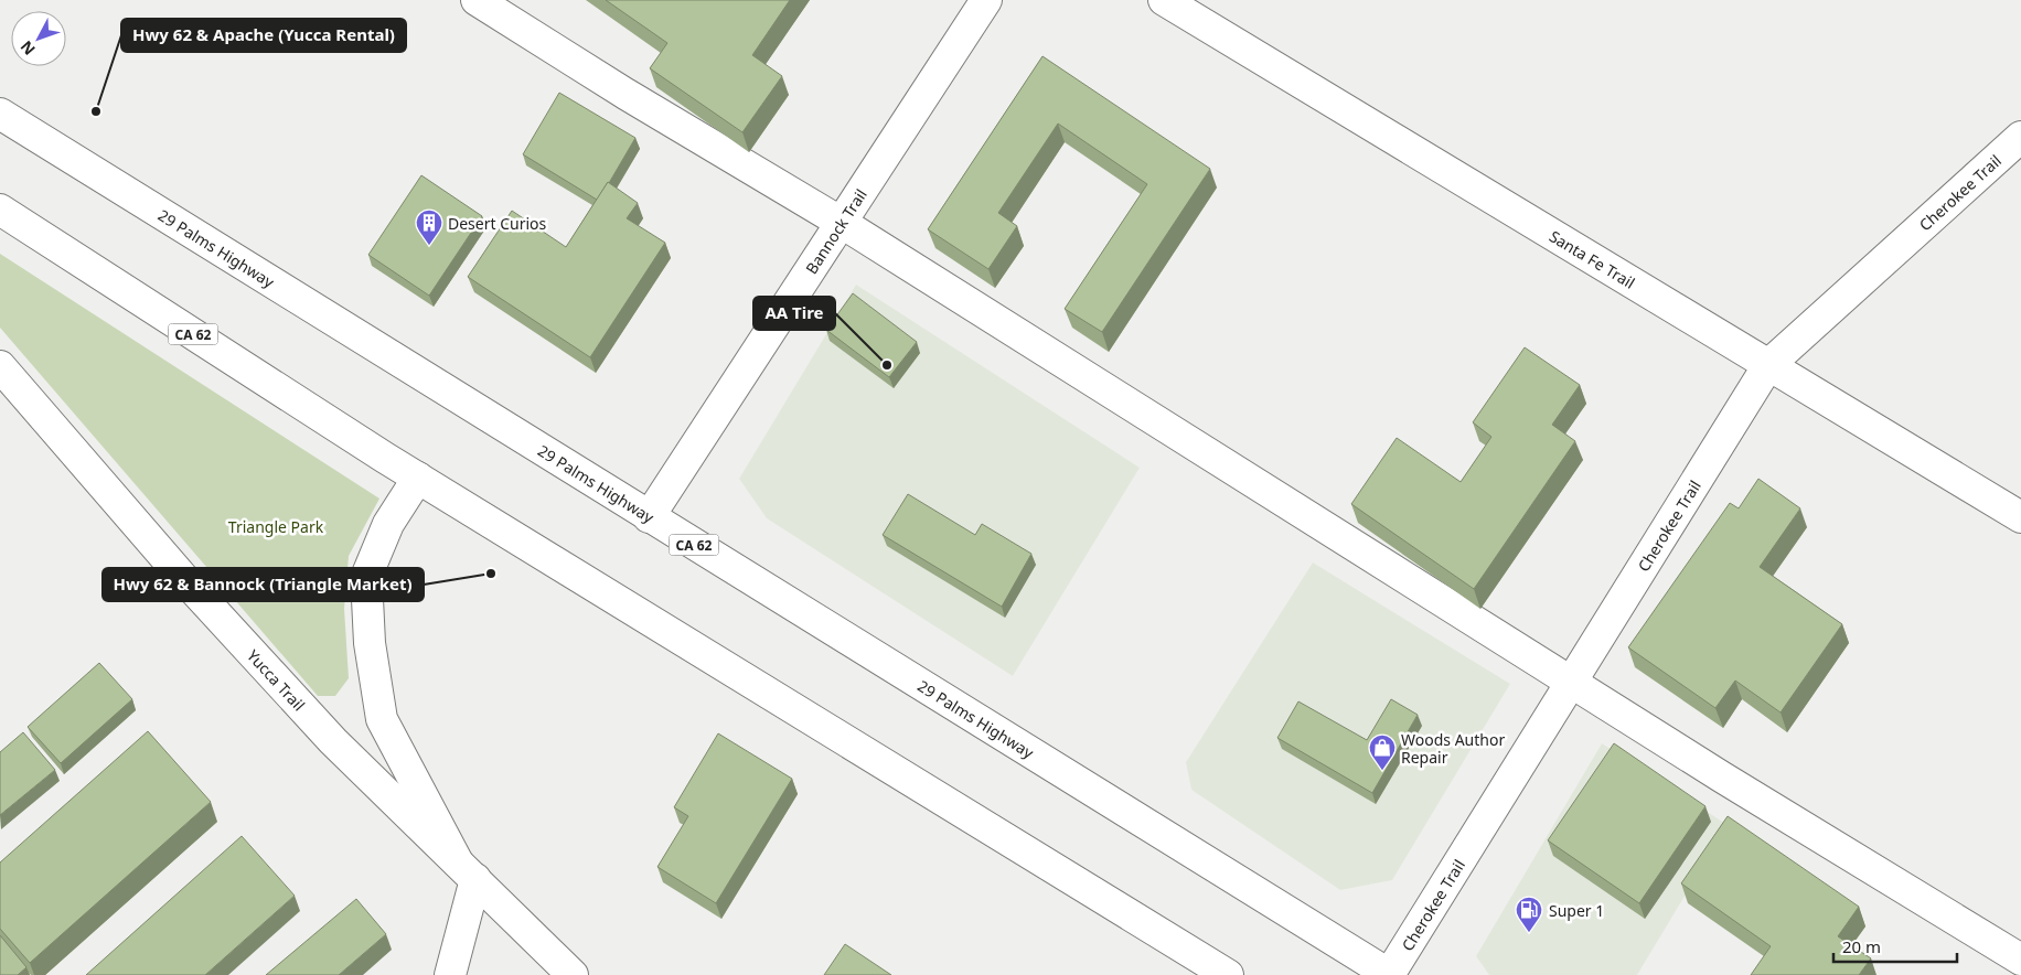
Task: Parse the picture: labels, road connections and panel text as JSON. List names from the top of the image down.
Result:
{
  "streets": {
    "street": [
      "Cherokee Trail",
      "Bannock Trail",
      "29 Palms Highway",
      "Santa Fe Trail",
      "CA 62",
      "Yucca Trail"
    ]
  },
  "crossings": [
    ["Cherokee Trail", "29 Palms Highway"],
    ["Cherokee Trail", "Santa Fe Trail"],
    ["Bannock Trail", "29 Palms Highway"]
  ],
  "parks": ["Triangle Park"],
  "places": {
    "other": ["Hwy 62 & Apache (Yucca Rental)", "AA Tire", "Hwy 62 & Bannock (Triangle Market)"],
    "building": ["Desert Curios"],
    "shop": ["Woods Author Repair"],
    "fuel station": ["Super 1"]
  },
  "scale_bar": "20 m",
  "north": "bottom left"
}
